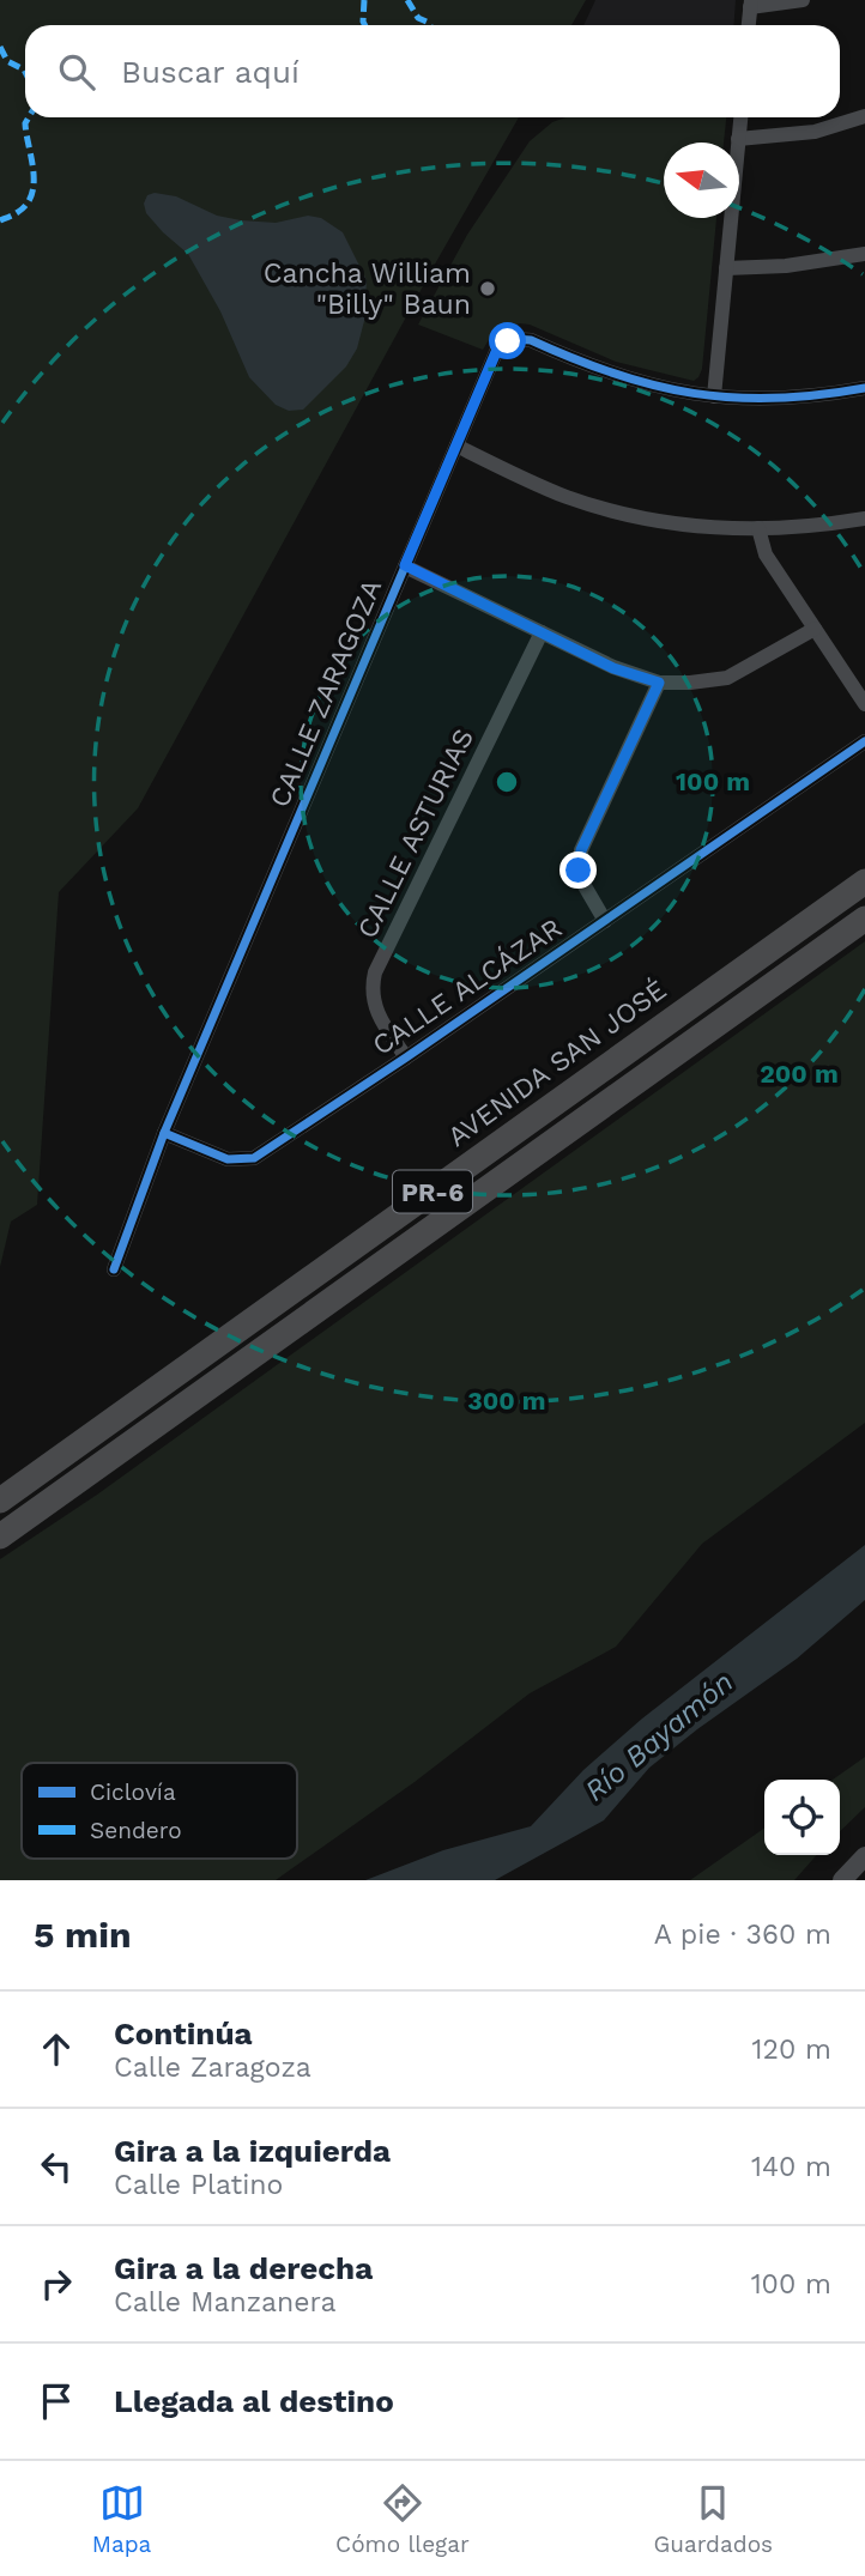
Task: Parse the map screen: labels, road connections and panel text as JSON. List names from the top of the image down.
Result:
{
  "streets": {
    "main road": ["AVENIDA SAN JOSÉ", "PR-6"],
    "street": ["CALLE ZARAGOZA", "CALLE ASTURIAS", "CALLE ALCÁZAR"]
  },
  "crossings": [
    ["CALLE ZARAGOZA", "CALLE ALCÁZAR"],
    ["CALLE ASTURIAS", "CALLE ALCÁZAR"]
  ],
  "water": ["Río Bayamón"],
  "places": ["Cancha William \"Billy\" Baun"],
  "legend": ["Ciclovía", "Sendero"],
  "north": "left",
  "page": {
    "search": "Buscar aquí",
    "heading": ["5 min", "A pie · 360 m"],
    "list": [
      ["Continúa", "Calle Zaragoza", "120 m"],
      ["Gira a la izquierda", "Calle Platino", "140 m"],
      ["Gira a la derecha", "Calle Manzanera", "100 m"],
      "Llegada al destino"
    ],
    "nav": ["Mapa", "Cómo llegar", "Guardados"]
  },
  "rings": ["100 m", "200 m", "300 m"]
}
